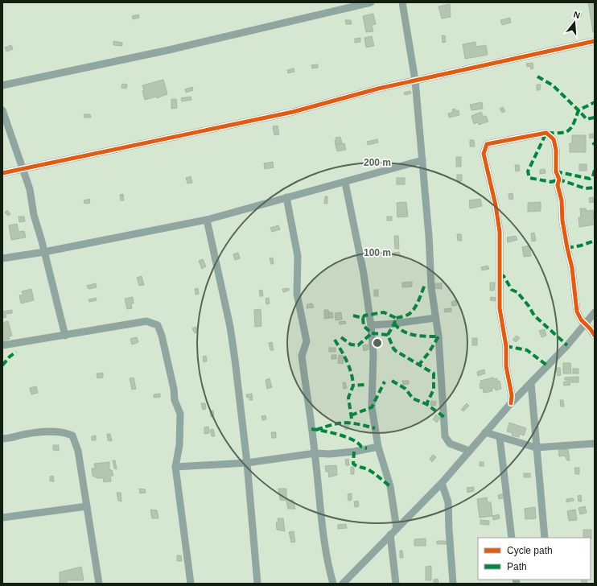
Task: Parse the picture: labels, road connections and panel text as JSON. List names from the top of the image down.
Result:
{
  "legend": ["Cycle path", "Path"],
  "north": "top",
  "rings": ["200 m", "100 m"]
}
